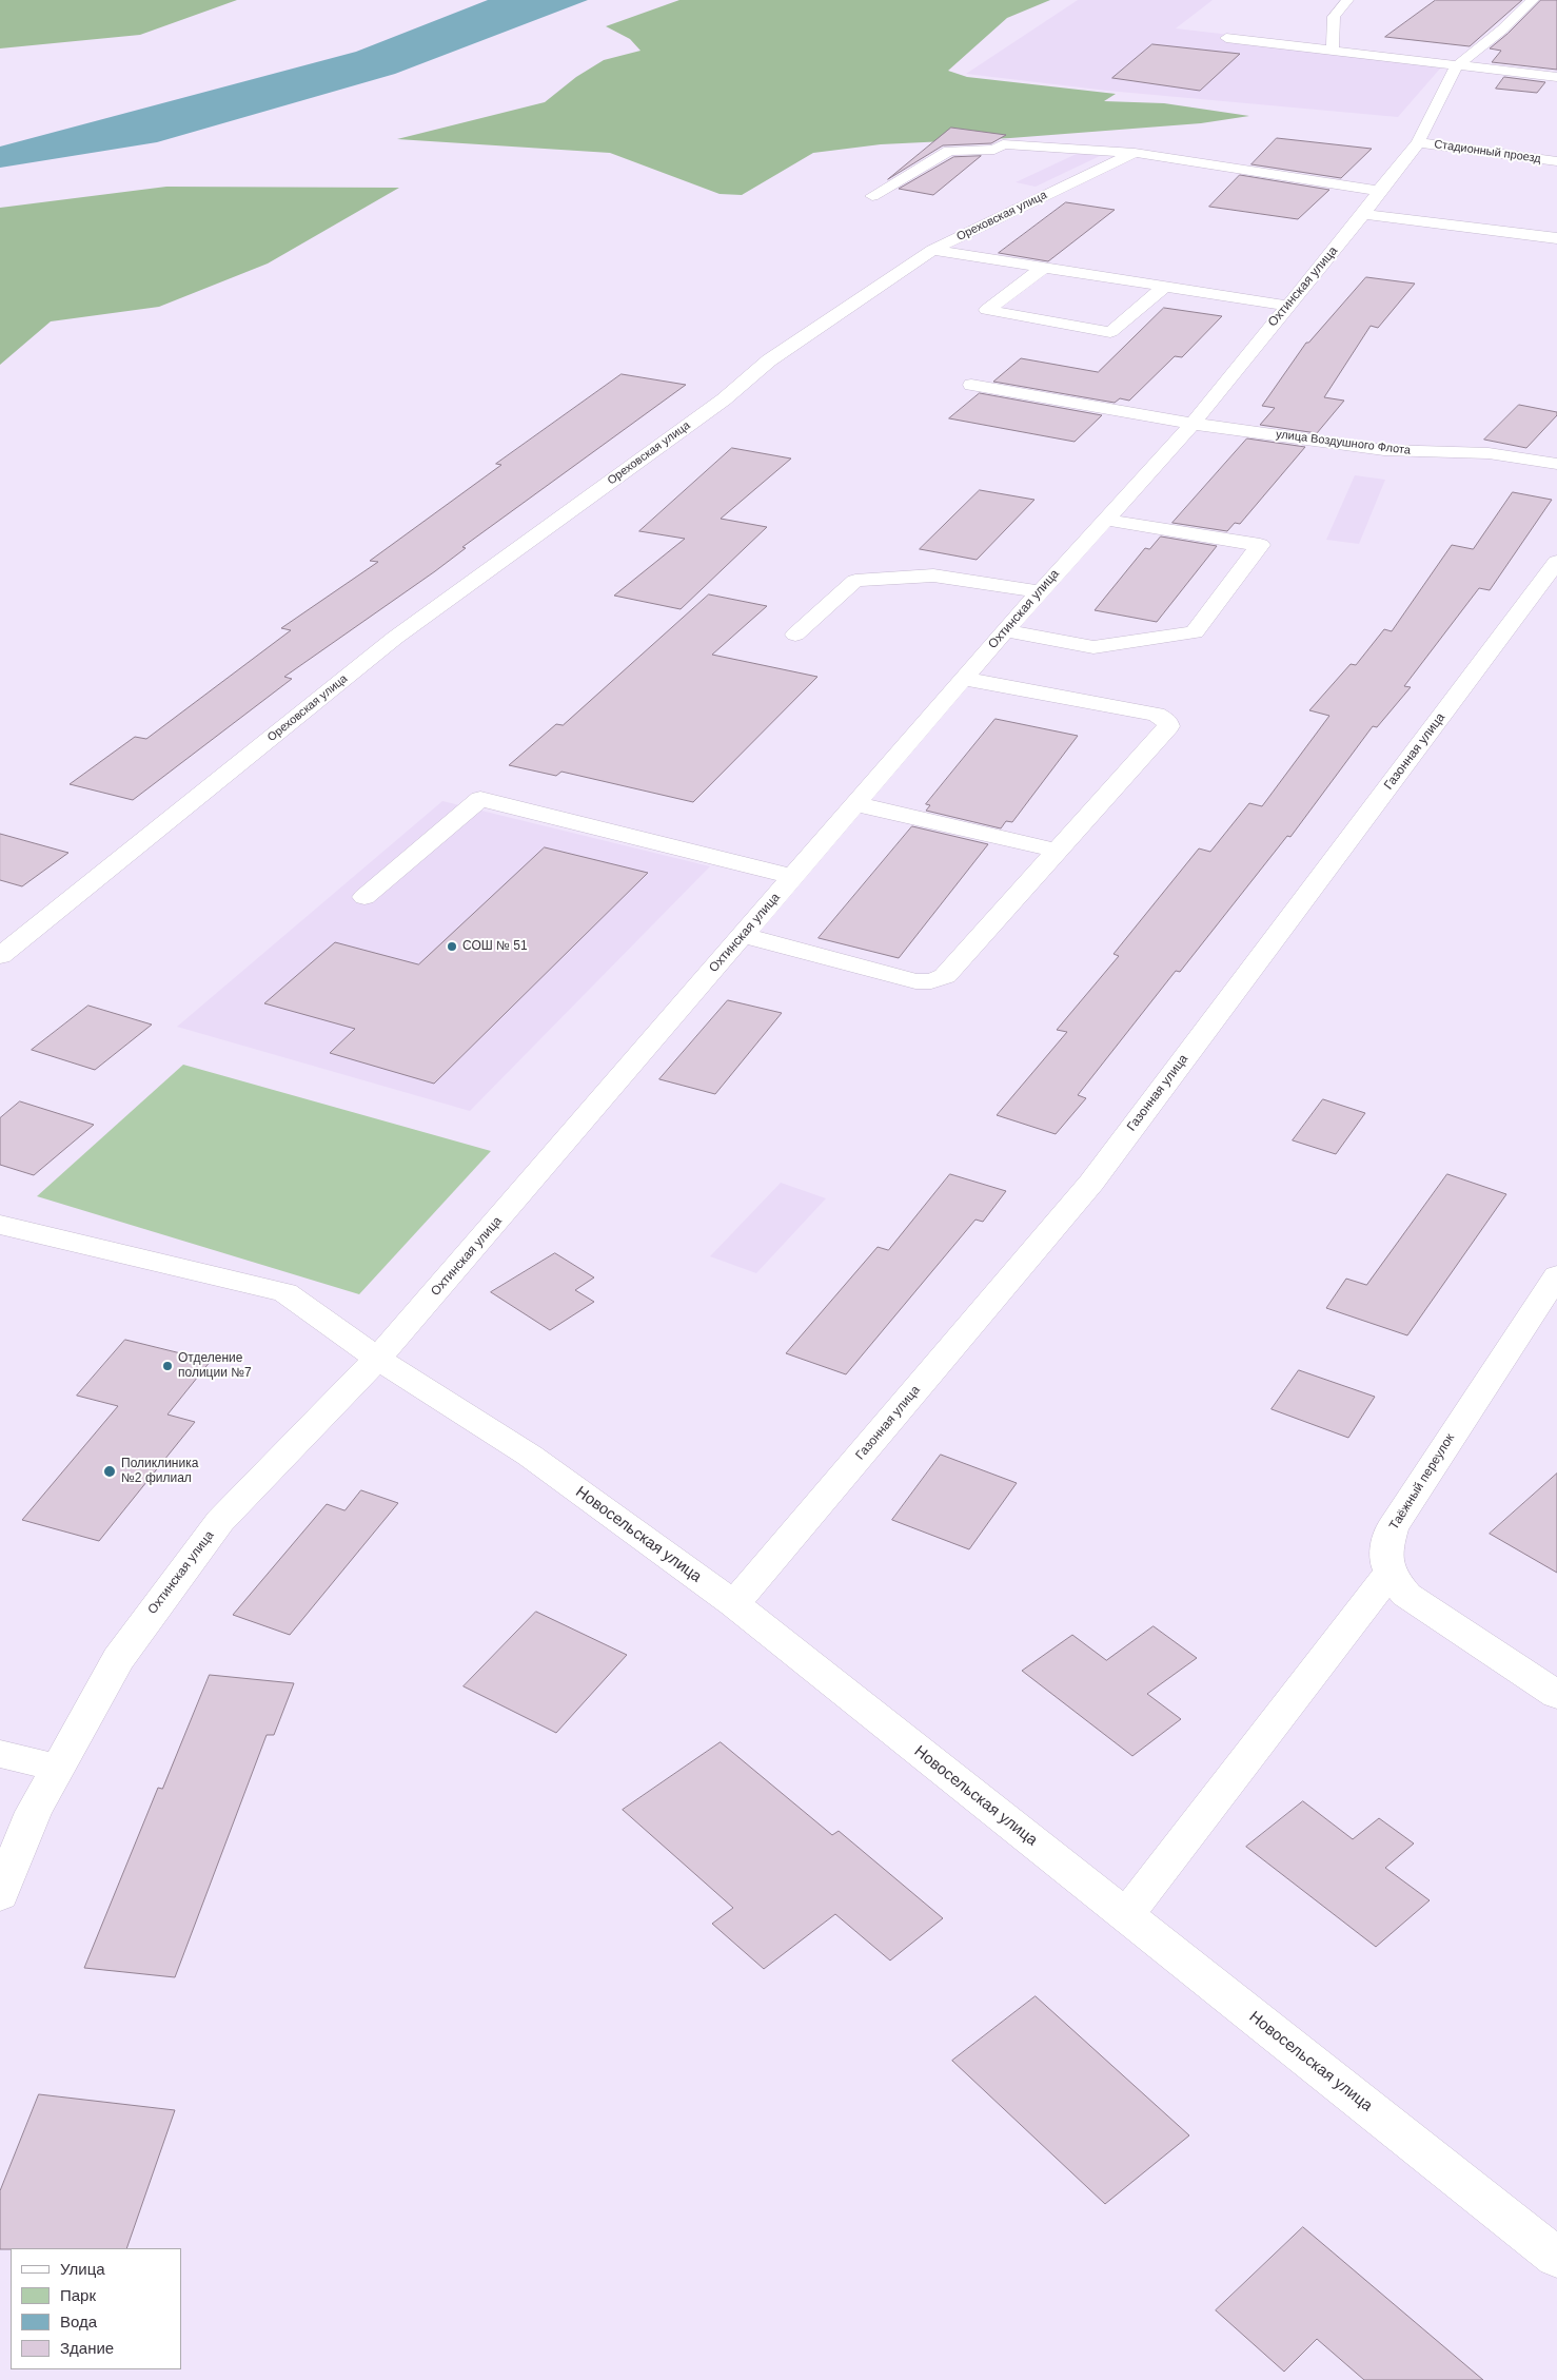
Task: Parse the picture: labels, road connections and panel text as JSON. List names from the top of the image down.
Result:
{
  "streets": {
    "street": [
      "Стадионный проезд",
      "Ореховская улица",
      "Охтинская улица",
      "улица Воздушного Флота",
      "Газонная улица",
      "Таёжный переулок",
      "Новосельская улица"
    ]
  },
  "crossings": [
    ["Стадионный проезд", "Охтинская улица"],
    ["Охтинская улица", "улица Воздушного Флота"],
    ["Охтинская улица", "Новосельская улица"],
    ["Газонная улица", "Новосельская улица"]
  ],
  "places": ["СОШ № 51", "Отделение полиции №7", "Поликлиника №2 филиал"],
  "legend": [
    "Улица",
    "Парк",
    "Вода",
    "Здание"
  ]
}
